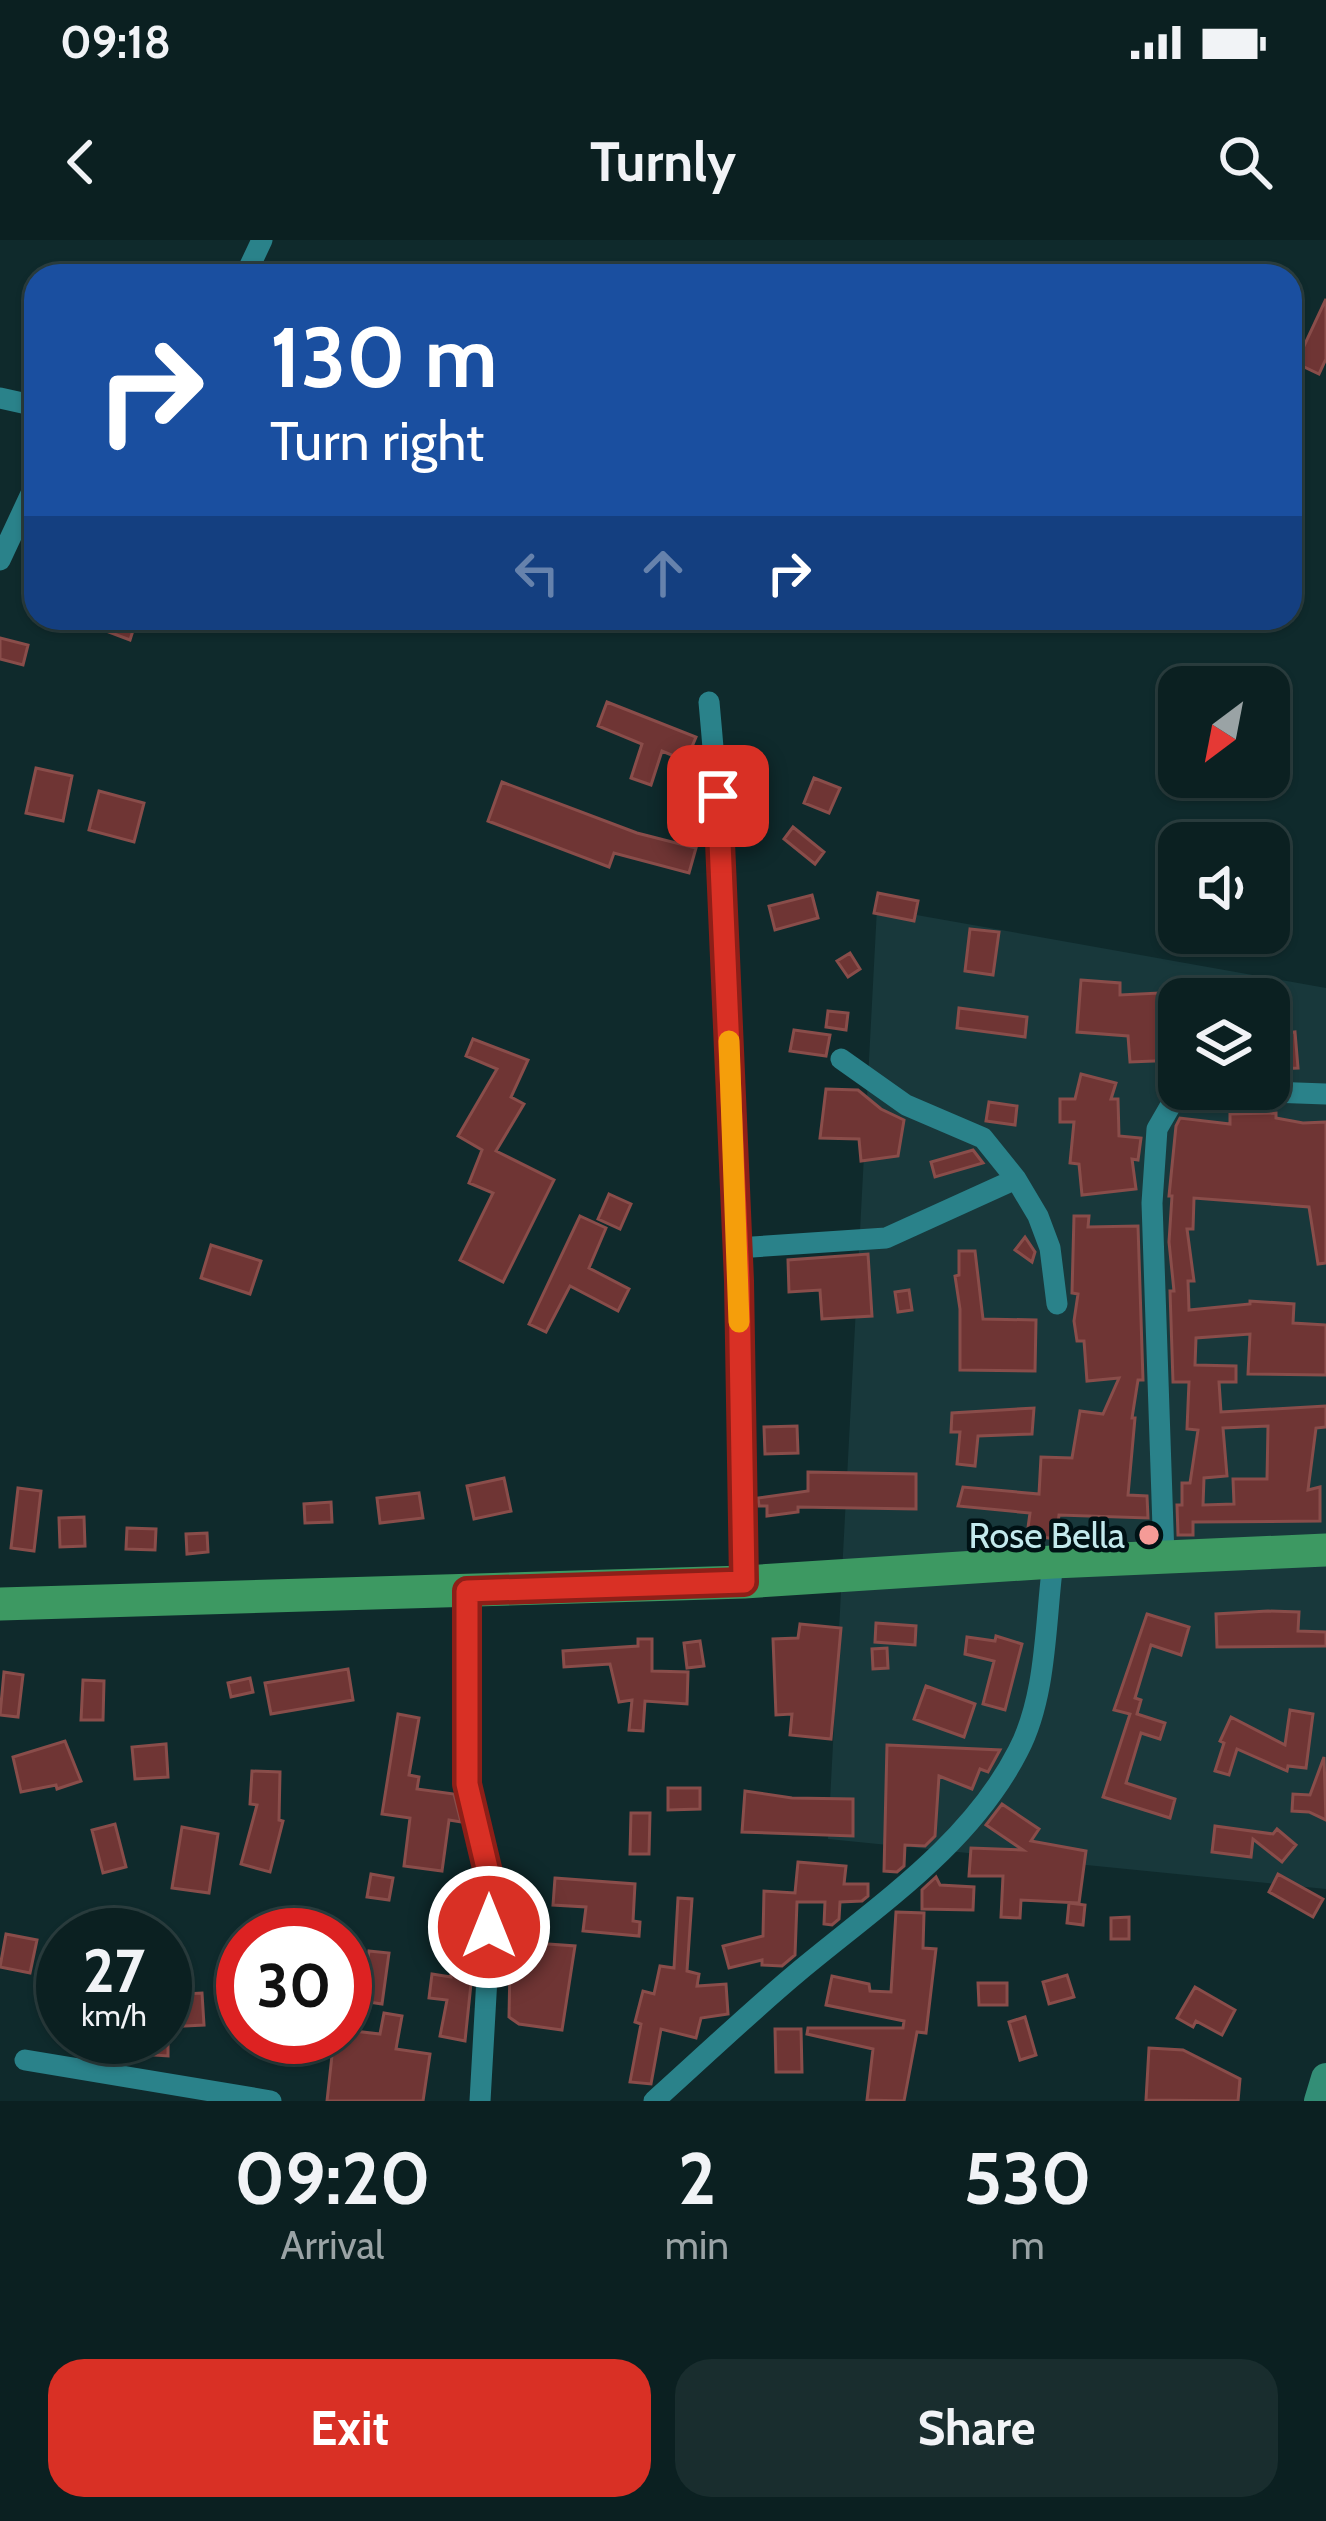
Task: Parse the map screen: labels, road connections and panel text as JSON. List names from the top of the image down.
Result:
{
  "places": ["Rose Bella"],
  "north": "bottom left",
  "page": {
    "status": "09:18",
    "header": "Turnly",
    "turn": ["130 m", "Turn right"],
    "speed": "27 km/h",
    "limit": "30",
    "eta": [
      "09:20",
      "Arrival",
      "2",
      "min",
      "530",
      "m"
    ],
    "buttons": ["Exit", "Share"]
  }
}
